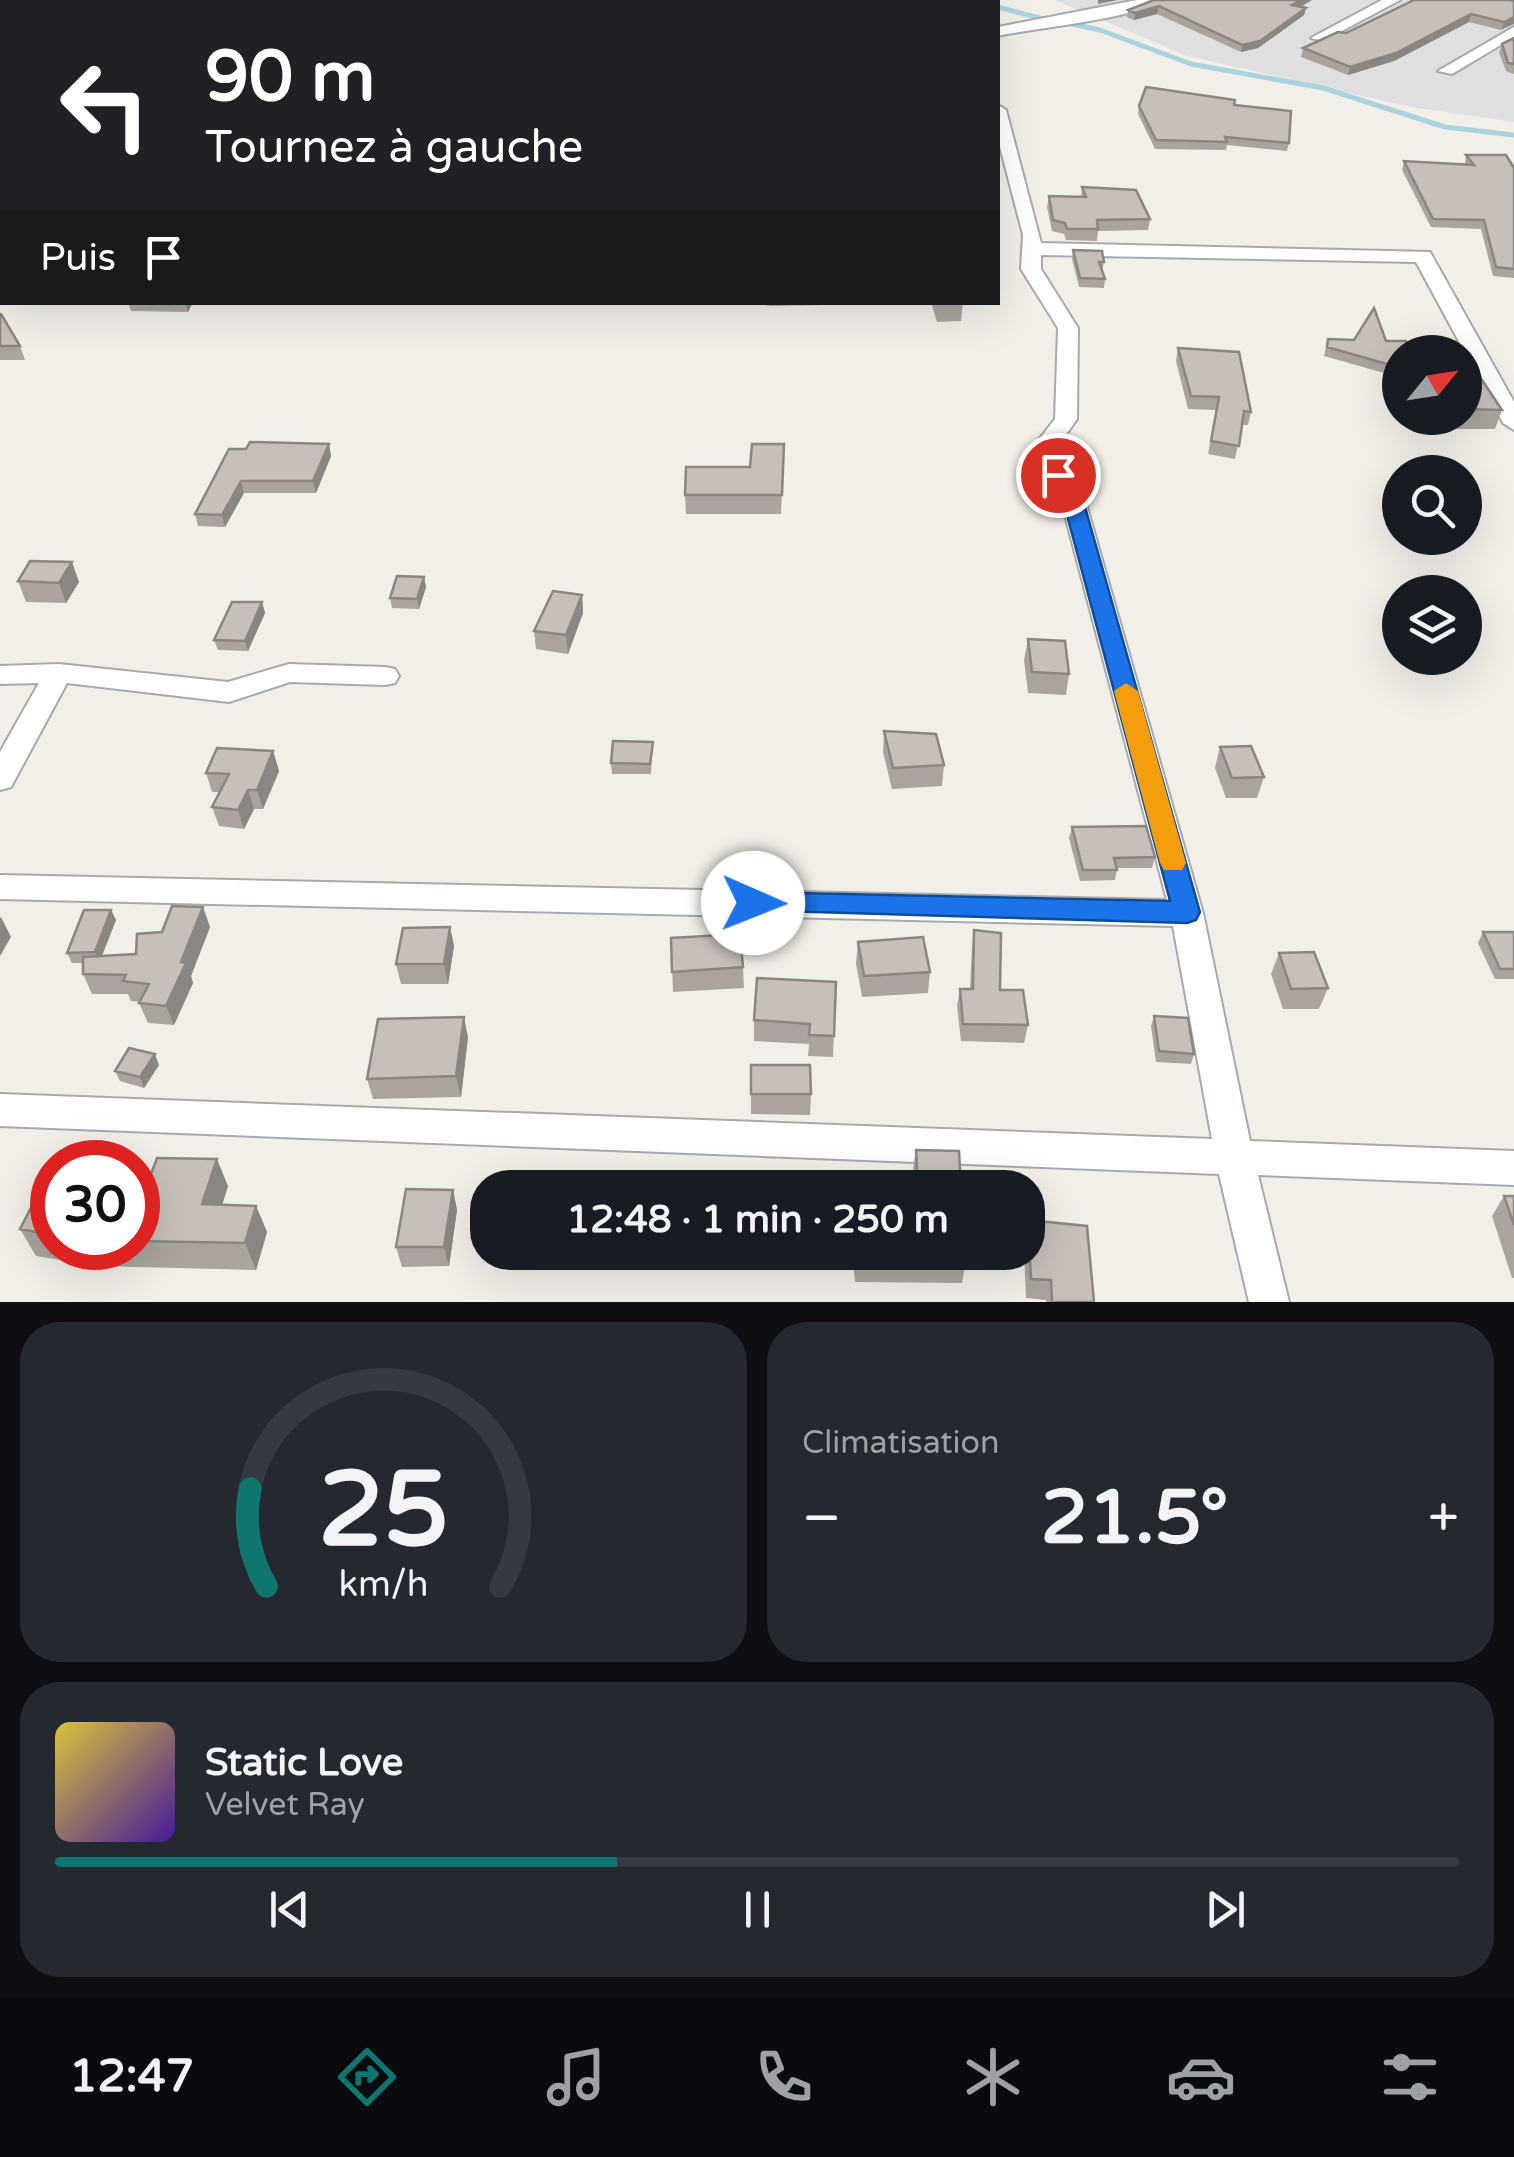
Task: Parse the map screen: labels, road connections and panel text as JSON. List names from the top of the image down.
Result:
{
  "north": "top right",
  "page": {
    "turn": ["90 m", "Tournez à gauche"],
    "then": "Puis",
    "limit": "30",
    "trip": "12:48 · 1 min · 250 m",
    "tile": "Climatisation",
    "heat": ["−", "21.5°", "+"],
    "song": ["Static Love", "Velvet Ray"],
    "tabs": "12:47",
    "gauge": ["25", "km/h"]
  }
}
